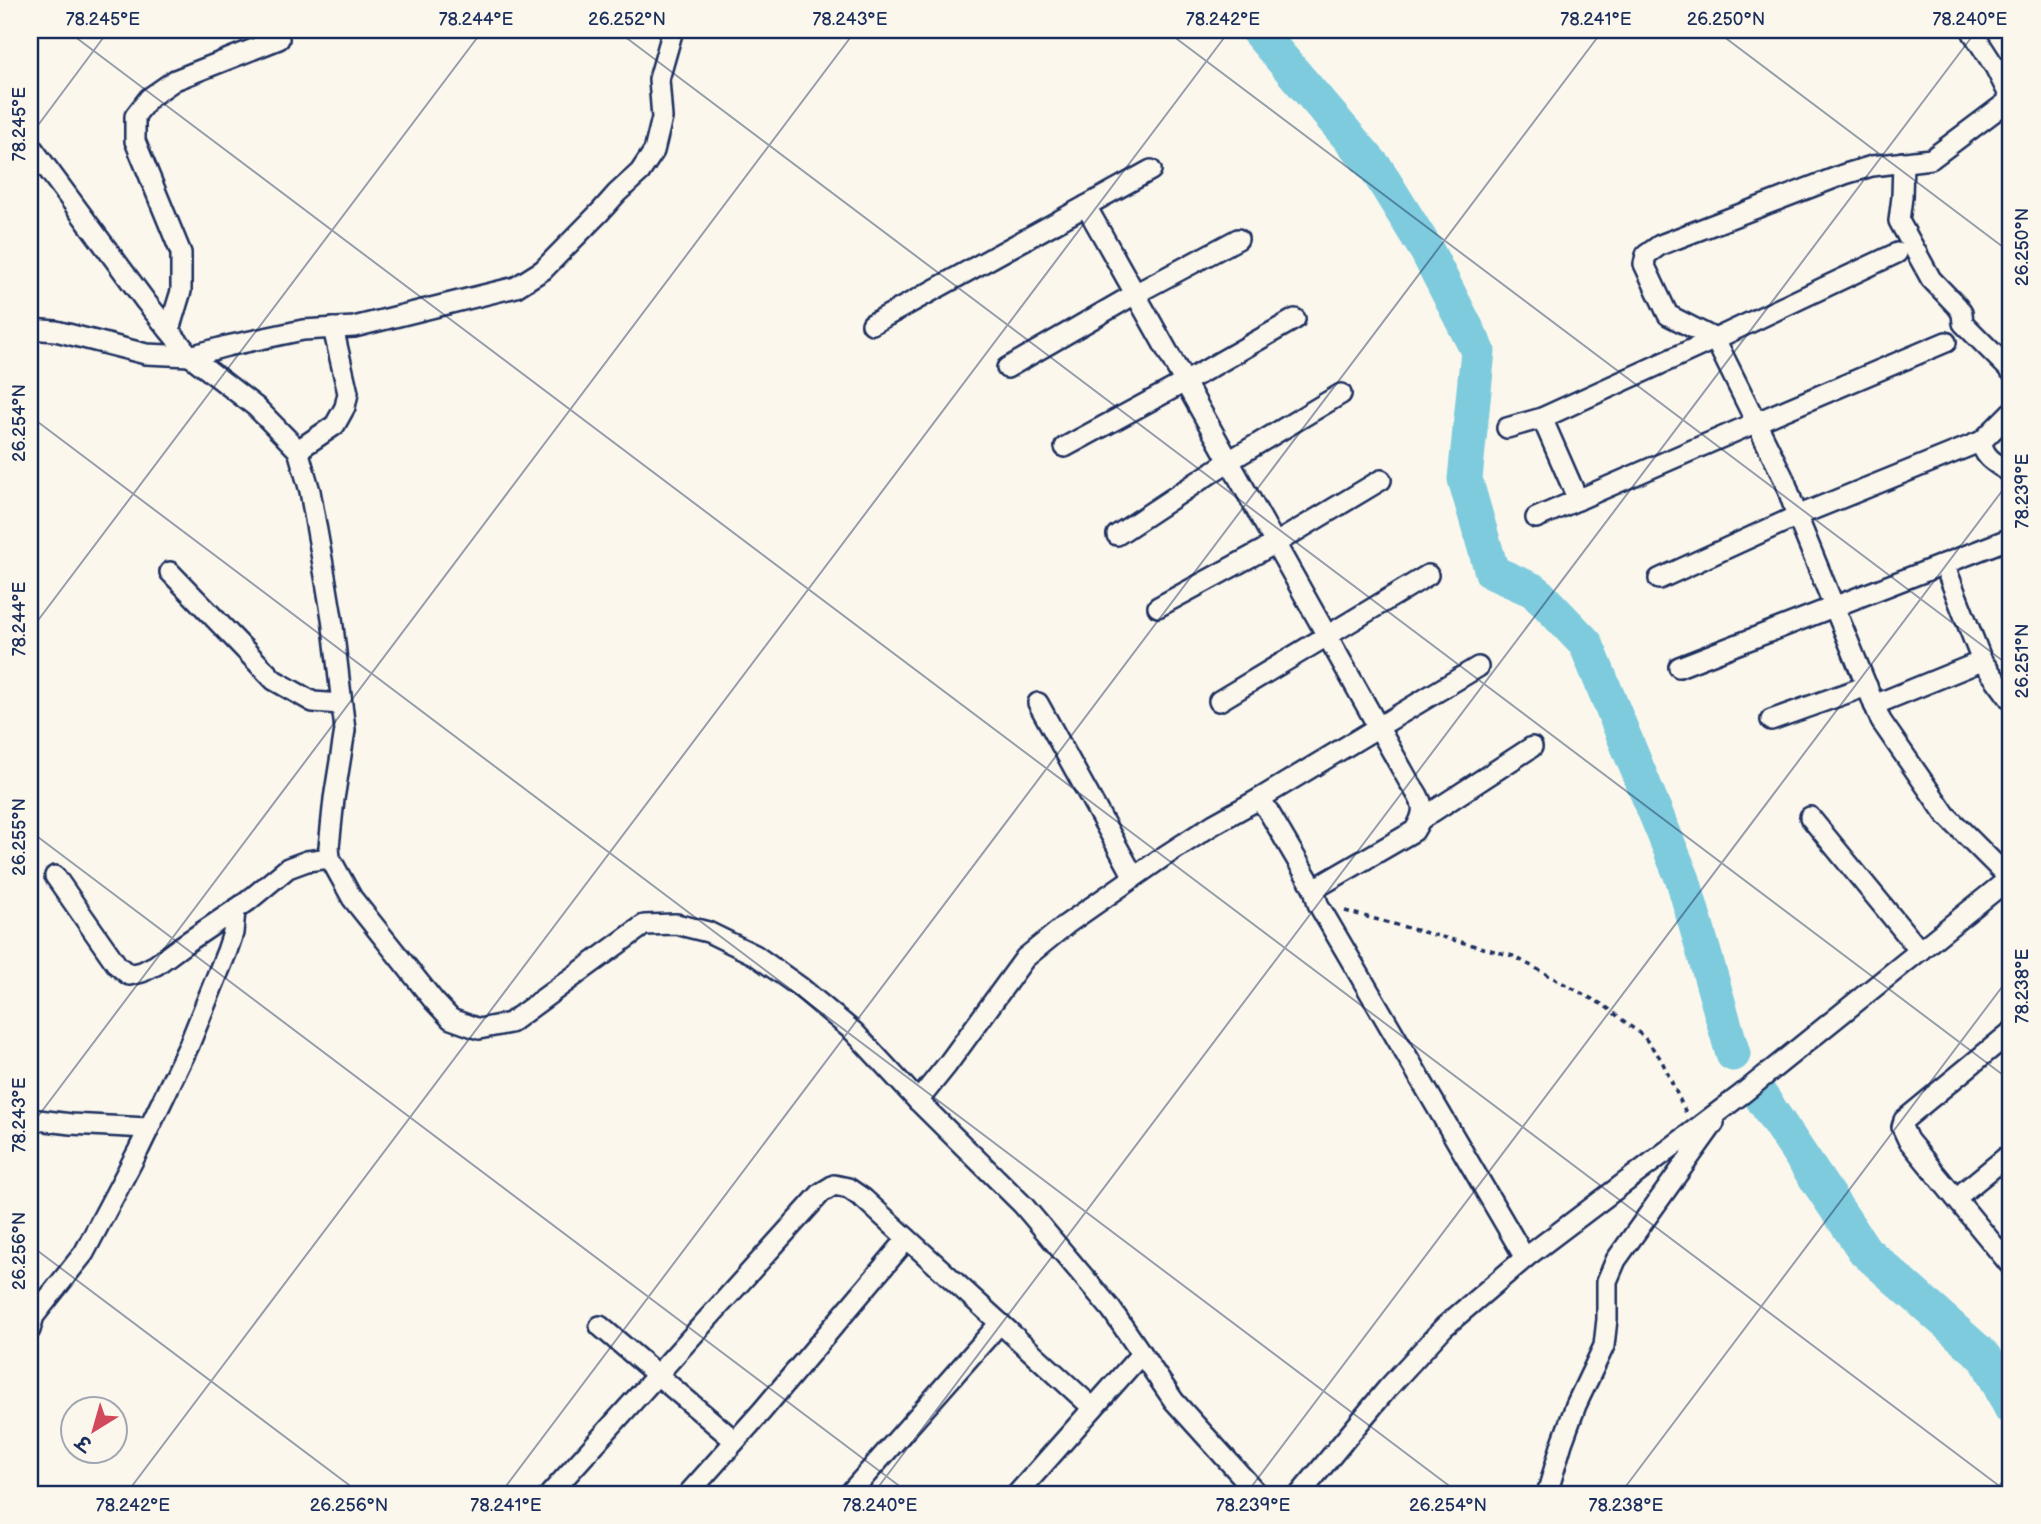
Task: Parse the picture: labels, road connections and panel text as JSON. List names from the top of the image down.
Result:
{
  "north": "bottom left",
  "coordinates": [
    "78.245°E",
    "78.244°E",
    "26.252°N",
    "78.243°E",
    "78.242°E",
    "78.241°E",
    "26.250°N",
    "78.240°E",
    "26.254°N",
    "78.239°E",
    "26.251°N",
    "26.255°N",
    "78.238°E",
    "26.256°N"
  ]
}
